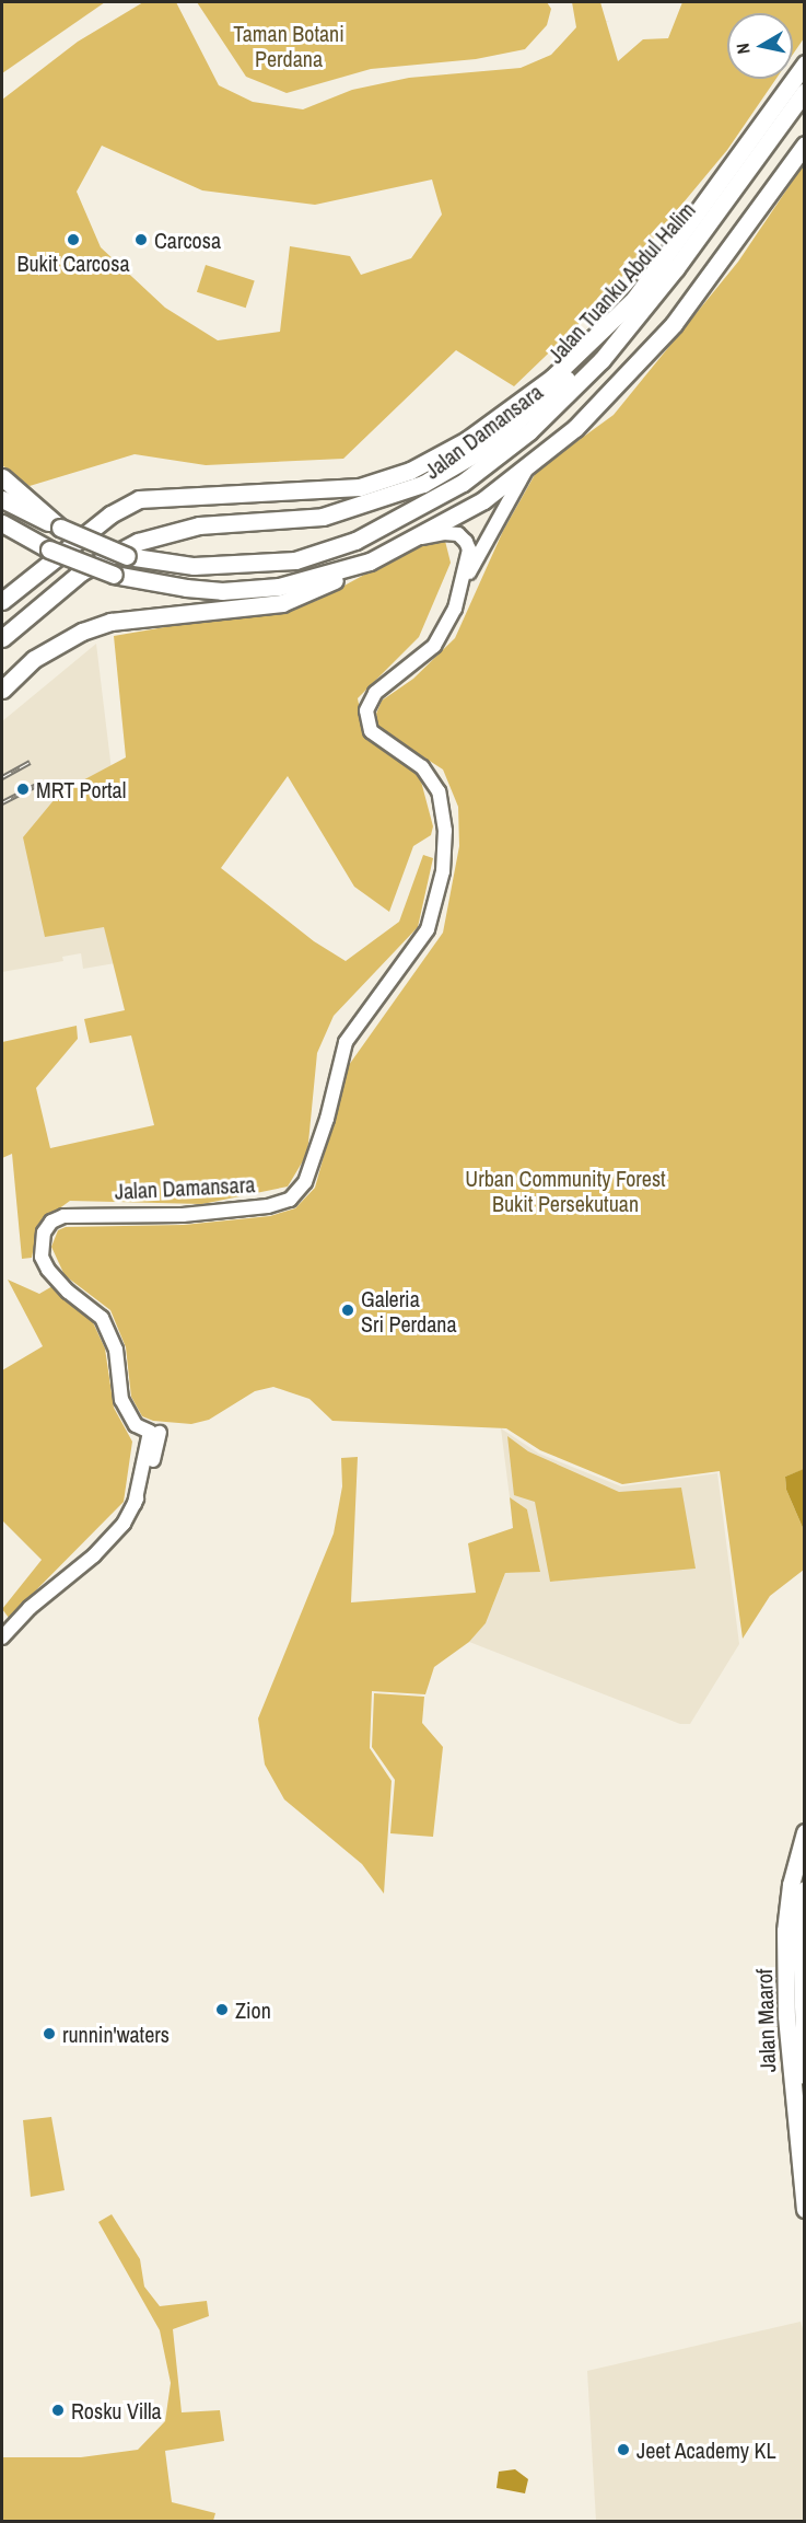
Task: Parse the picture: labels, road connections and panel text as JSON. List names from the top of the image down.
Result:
{
  "streets": {
    "main road": ["Jalan Tuanku Abdul Halim", "Jalan Damansara", "Jalan Maarof"]
  },
  "crossings": [
    ["Jalan Tuanku Abdul Halim", "Jalan Damansara"]
  ],
  "parks": ["Taman Botani Perdana", "Urban Community Forest Bukit Persekutuan"],
  "places": [
    "Bukit Carcosa",
    "Carcosa",
    "MRT Portal",
    "Galeria Sri Perdana",
    "Zion",
    "runnin'waters",
    "Rosku Villa",
    "Jeet Academy KL"
  ],
  "north": "left"
}
